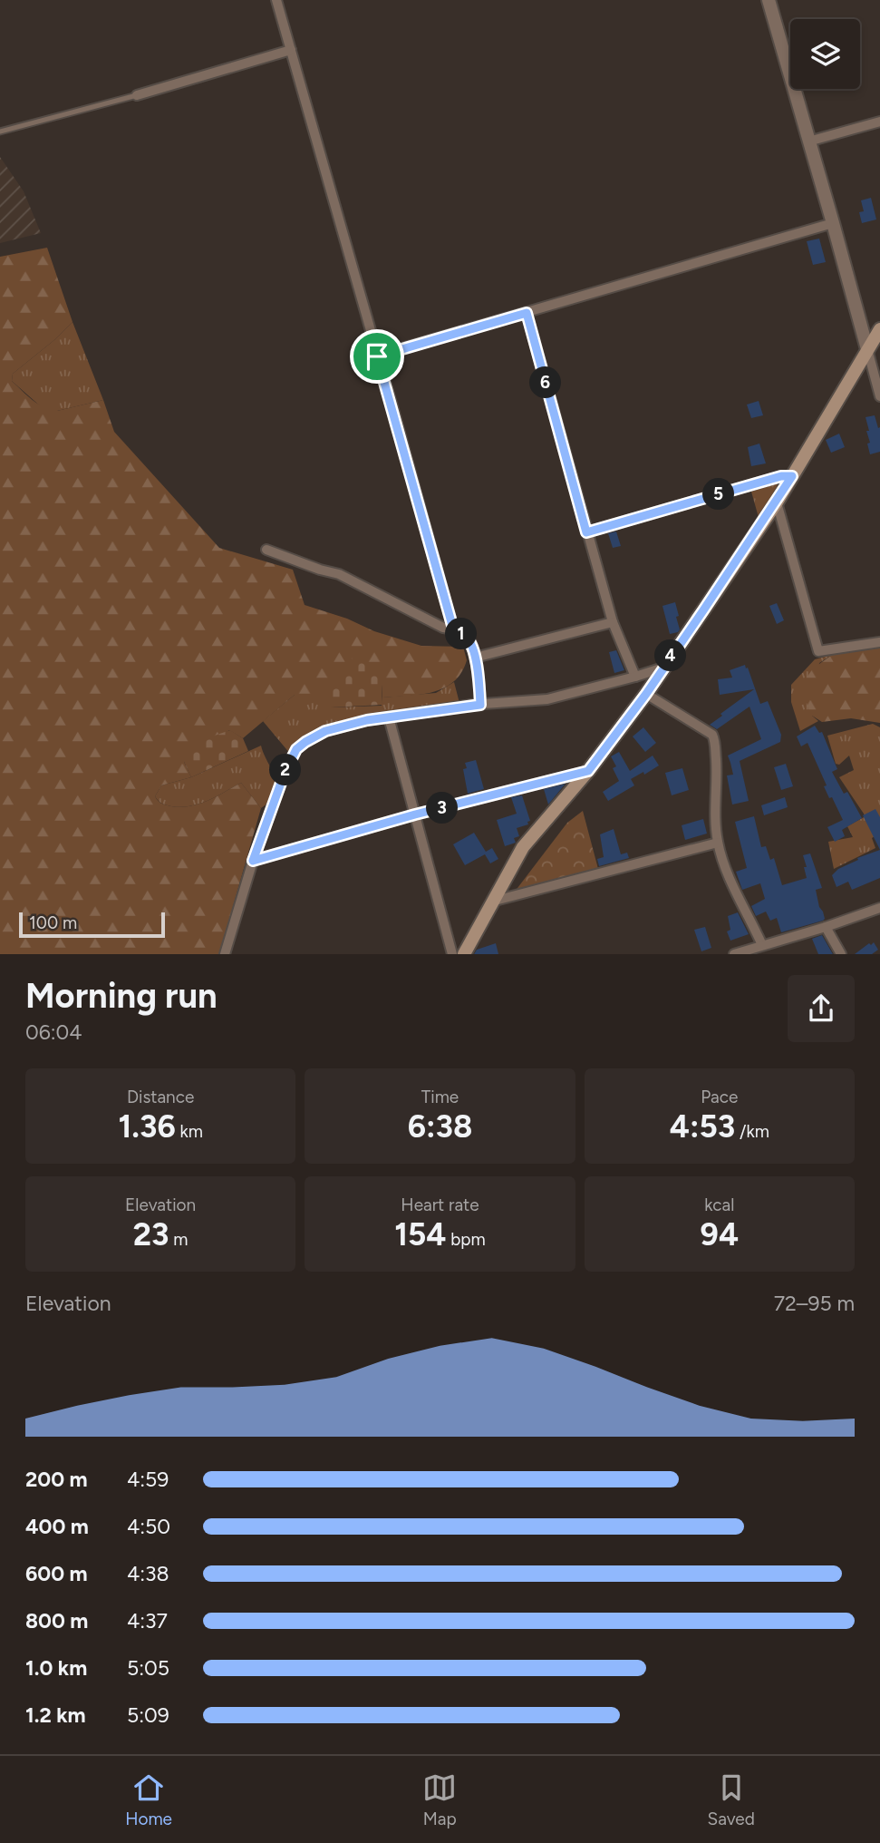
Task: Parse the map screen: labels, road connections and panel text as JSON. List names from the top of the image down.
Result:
{
  "scale_bar": "100 m",
  "page": {
    "pins": [
      "6",
      "5",
      "1",
      "4",
      "2",
      "3"
    ],
    "scale": "100 m",
    "heading": ["Morning run", "06:04"],
    "stats": [
      ["Distance", "1.36 km"],
      ["Time", "6:38"],
      ["Pace", "4:53 /km"],
      ["Elevation", "23 m"],
      ["Heart rate", "154 bpm"],
      ["kcal", "94"]
    ],
    "chart": ["Elevation", "72–95 m"],
    "list": [
      {
        "name": "200 m",
        "note": "4:59"
      },
      {
        "name": "400 m",
        "note": "4:50"
      },
      {
        "name": "600 m",
        "note": "4:38"
      },
      {
        "name": "800 m",
        "note": "4:37"
      },
      {
        "name": "1.0 km",
        "note": "5:05"
      },
      {
        "name": "1.2 km",
        "note": "5:09"
      }
    ],
    "tabs": ["Home", "Map", "Saved"]
  }
}
